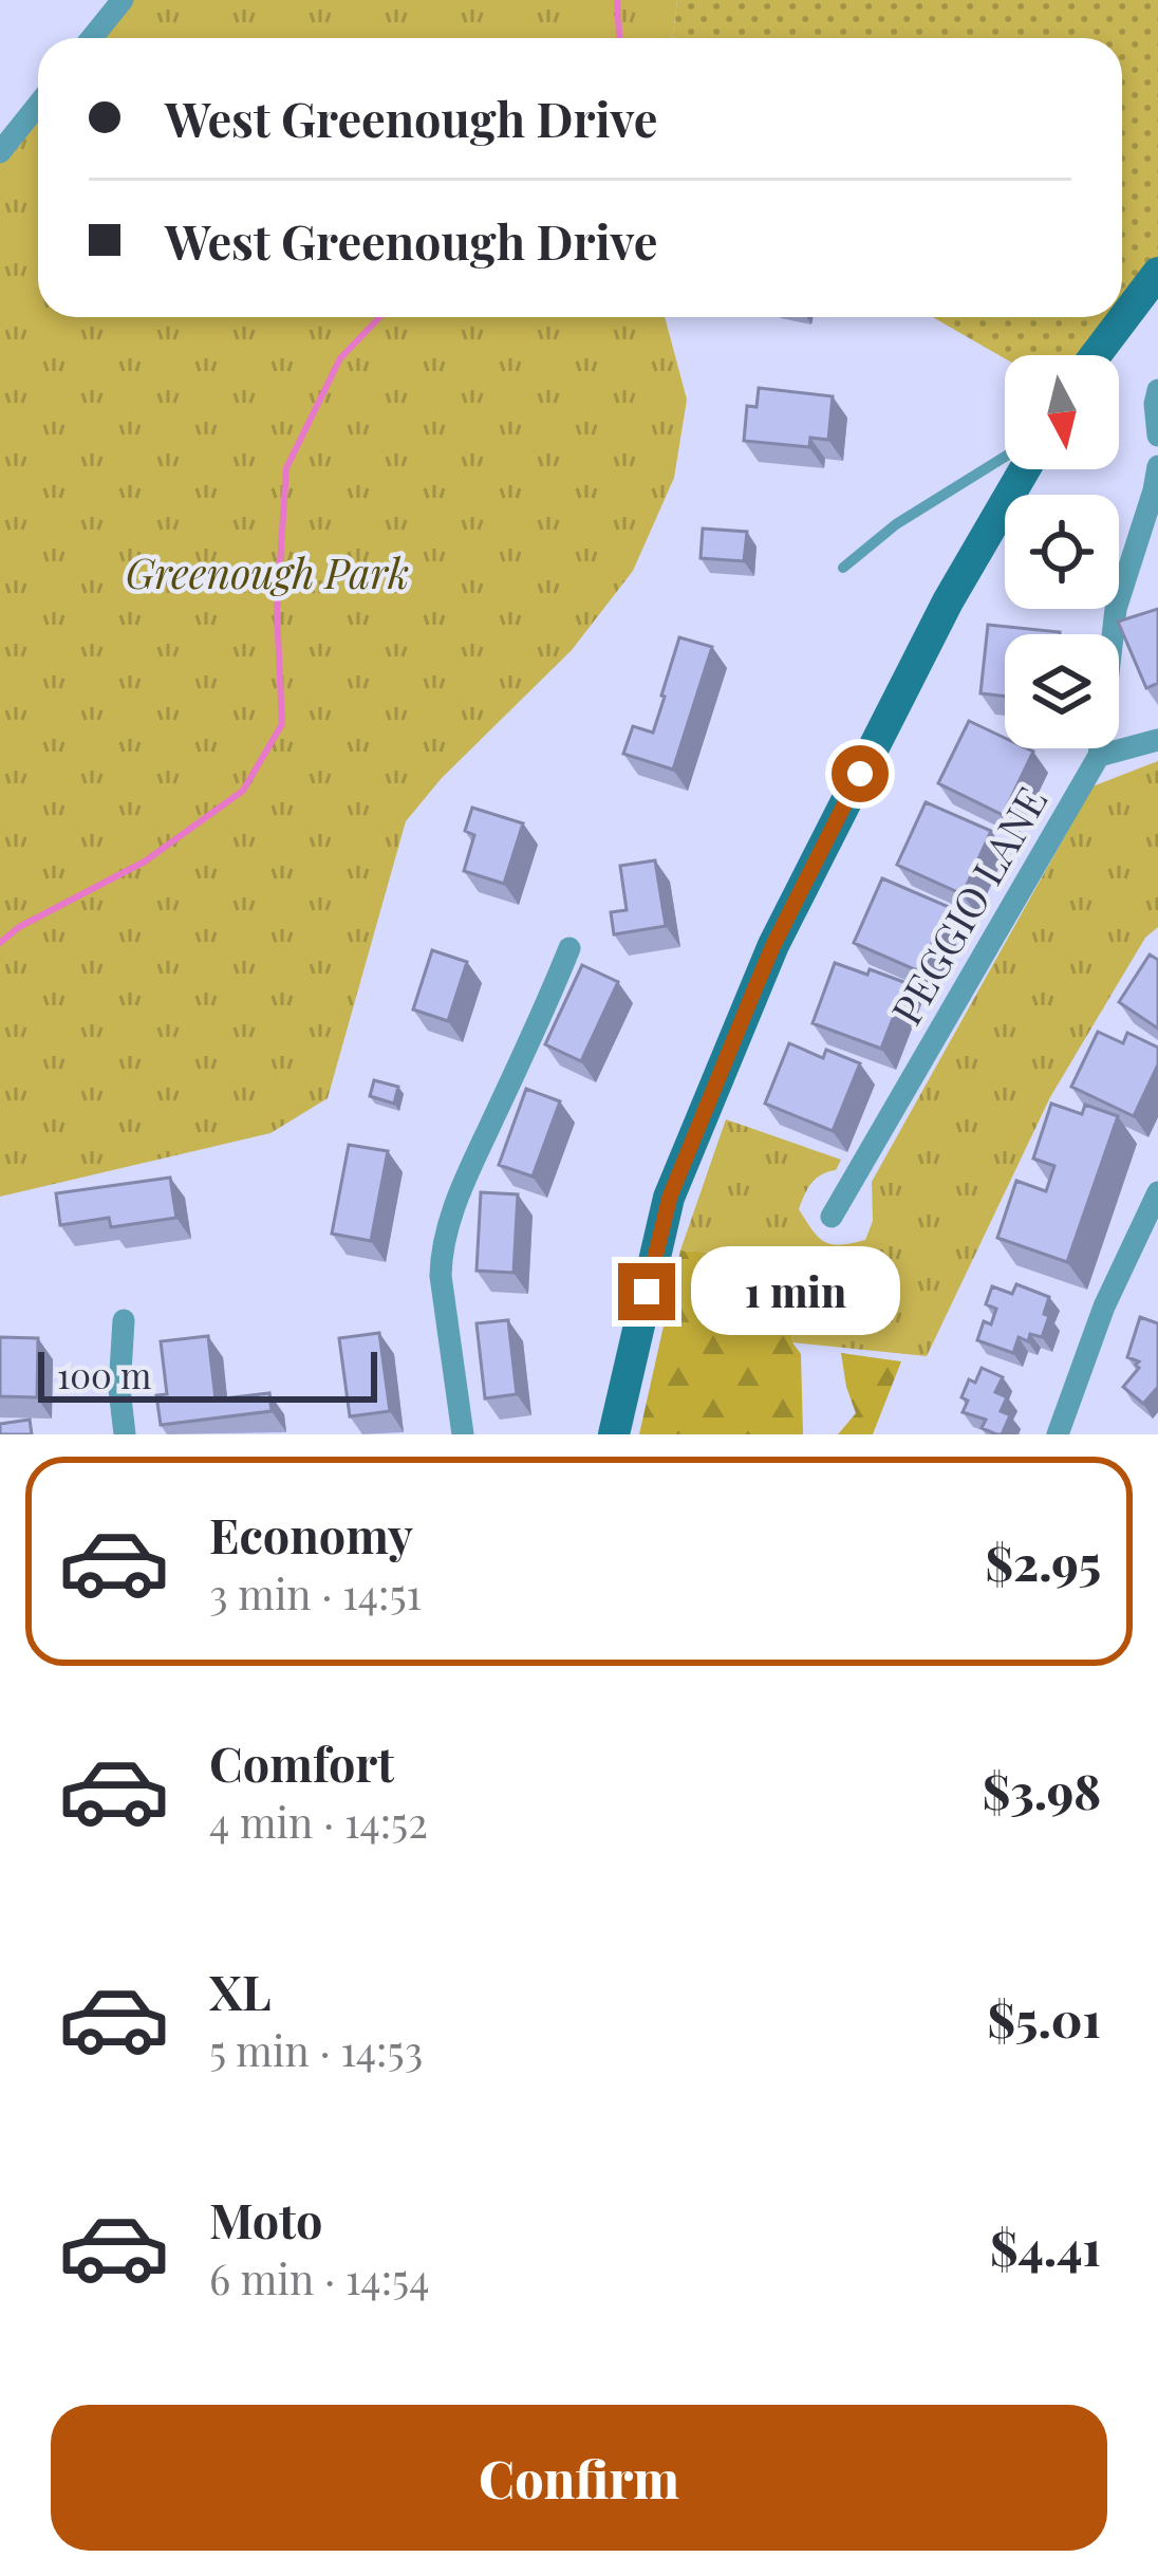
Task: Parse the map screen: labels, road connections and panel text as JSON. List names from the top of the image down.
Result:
{
  "streets": {
    "street": ["PEGGIO LANE"]
  },
  "parks": ["Greenough Park"],
  "scale_bar": "100 m",
  "north": "bottom",
  "page": {
    "banner": ["West Greenough Drive", "West Greenough Drive"],
    "bubble": "1 min",
    "scale": "100 m",
    "list": [
      {
        "name": "Economy",
        "note": "3 min · 14:51",
        "value": "$2.95"
      },
      {
        "name": "Comfort",
        "note": "4 min · 14:52",
        "value": "$3.98"
      },
      {
        "name": "XL",
        "note": "5 min · 14:53",
        "value": "$5.01"
      },
      {
        "name": "Moto",
        "note": "6 min · 14:54",
        "value": "$4.41"
      }
    ],
    "buttons": "Confirm"
  }
}
